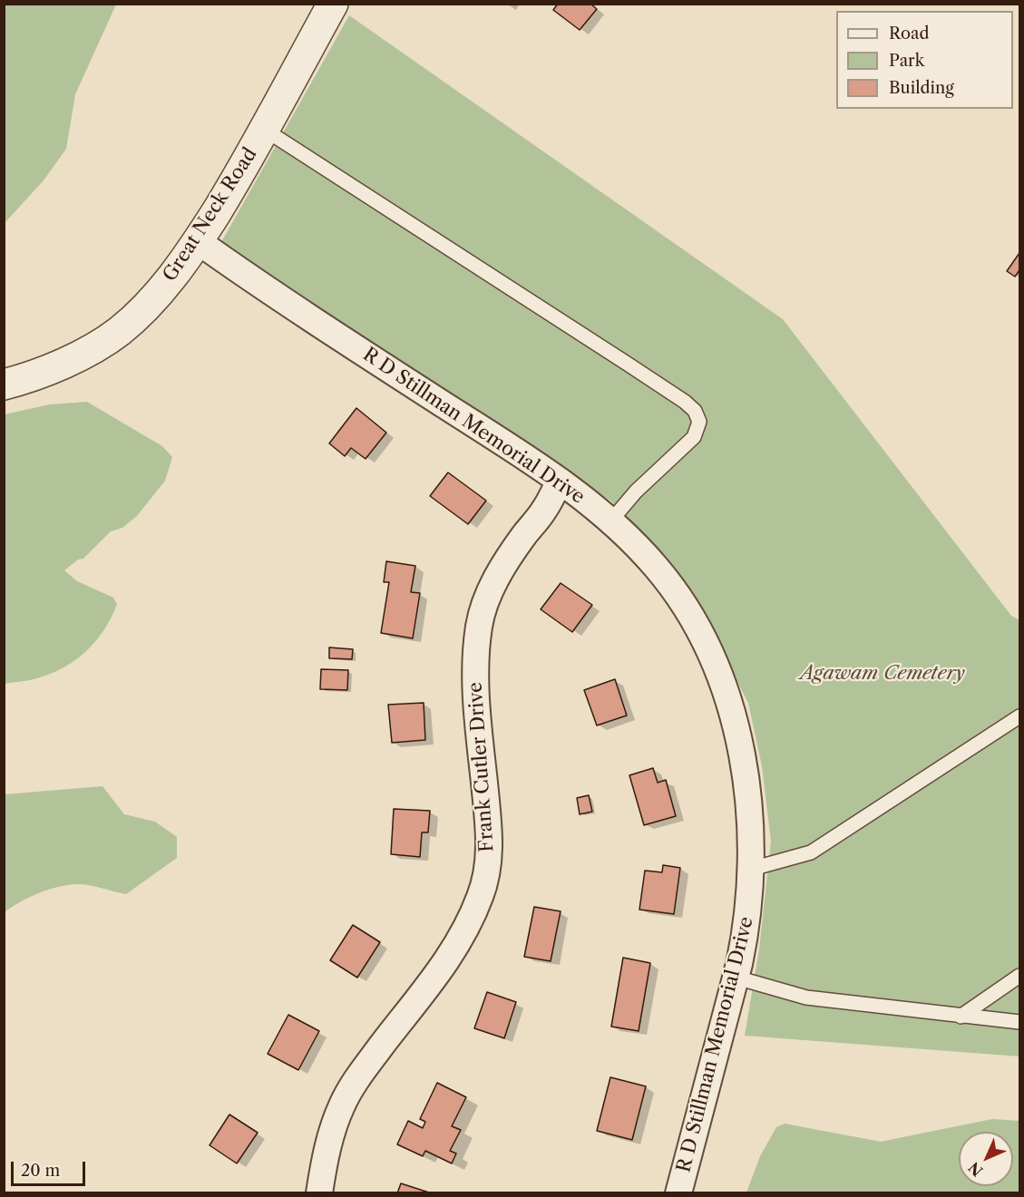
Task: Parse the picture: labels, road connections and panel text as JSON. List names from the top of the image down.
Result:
{
  "streets": {
    "street": ["Great Neck Road", "R D Stillman Memorial Drive", "Frank Cutler Drive"]
  },
  "crossings": [
    ["Great Neck Road", "R D Stillman Memorial Drive"],
    ["R D Stillman Memorial Drive", "Frank Cutler Drive"]
  ],
  "parks": ["Agawam Cemetery"],
  "legend": ["Road", "Park", "Building"],
  "scale_bar": "20 m",
  "north": "bottom left"
}
